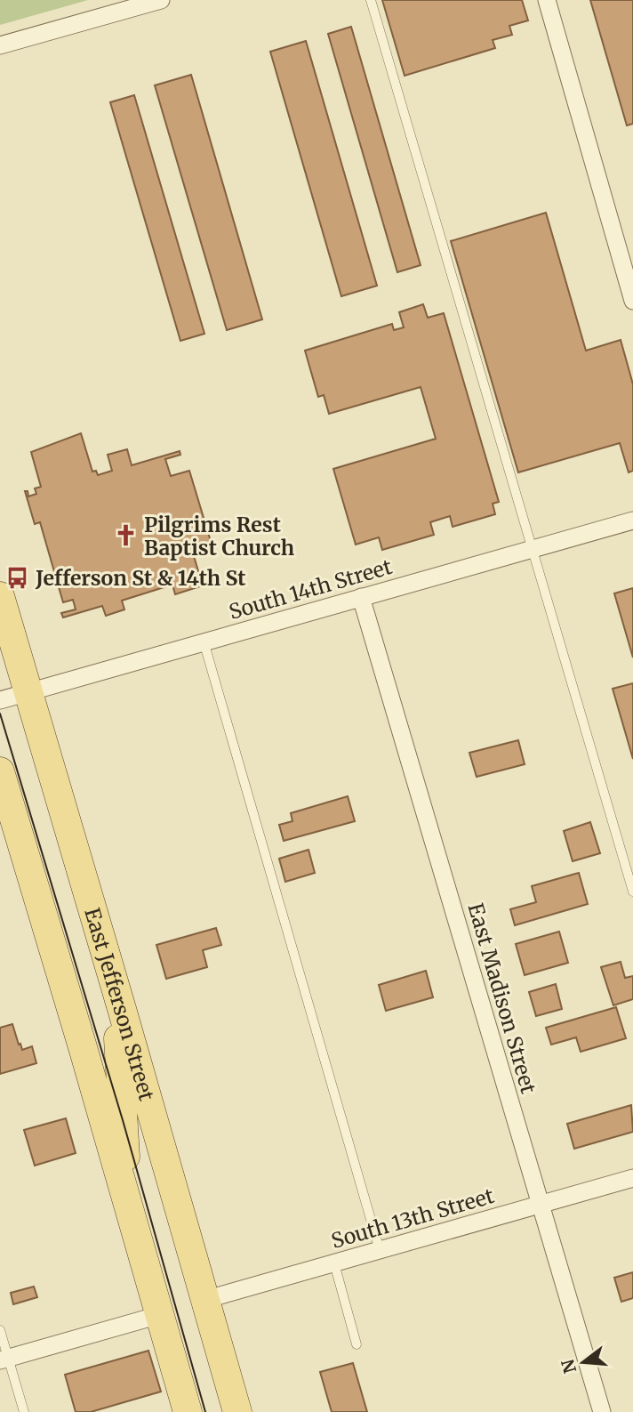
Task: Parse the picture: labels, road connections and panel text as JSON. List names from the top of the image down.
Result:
{
  "streets": {
    "main road": ["East Jefferson Street"],
    "street": ["South 14th Street", "East Madison Street", "South 13th Street"]
  },
  "crossings": [
    ["South 14th Street", "East Madison Street"],
    ["South 14th Street", "East Jefferson Street"],
    ["East Madison Street", "South 13th Street"],
    ["East Jefferson Street", "South 13th Street"]
  ],
  "places": {
    "church": ["Pilgrims Rest Baptist Church"],
    "bus stop": ["Jefferson St & 14th St"]
  },
  "north": "left"
}
